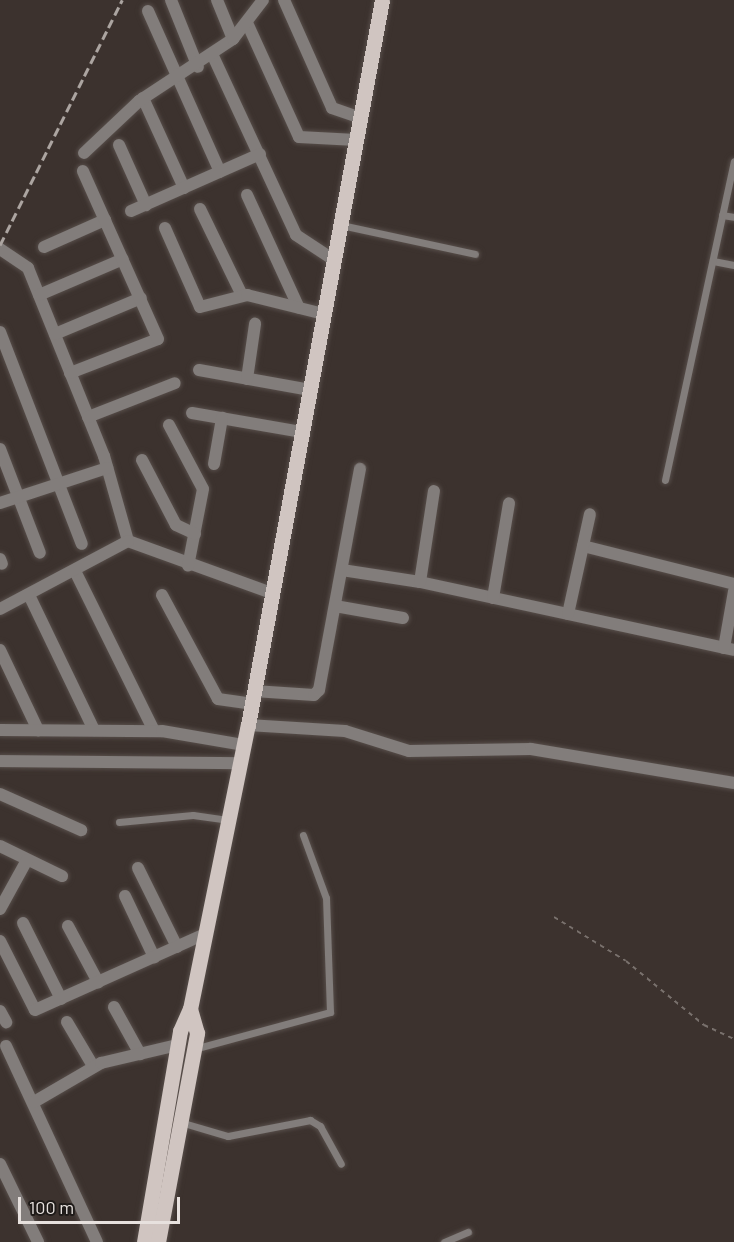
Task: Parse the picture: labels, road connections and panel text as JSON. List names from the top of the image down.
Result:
{
  "scale_bar": "100 m"
}
